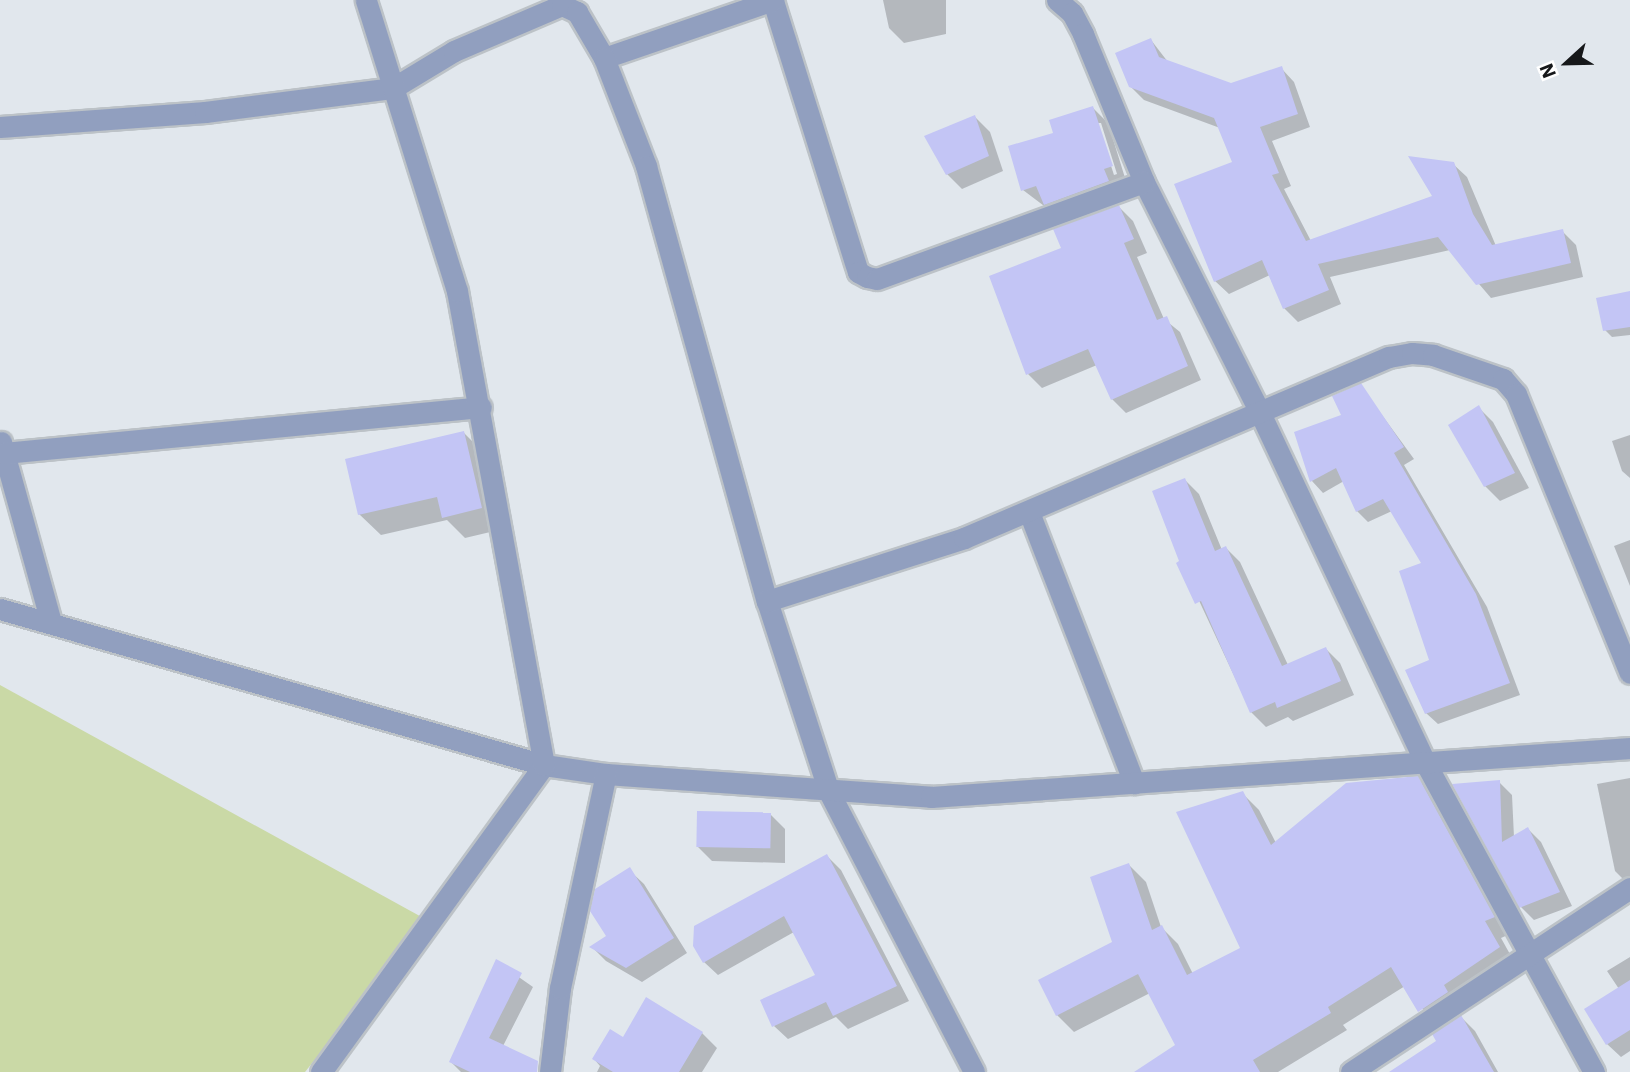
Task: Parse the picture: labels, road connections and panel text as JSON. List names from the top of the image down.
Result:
{
  "north": "left"
}
